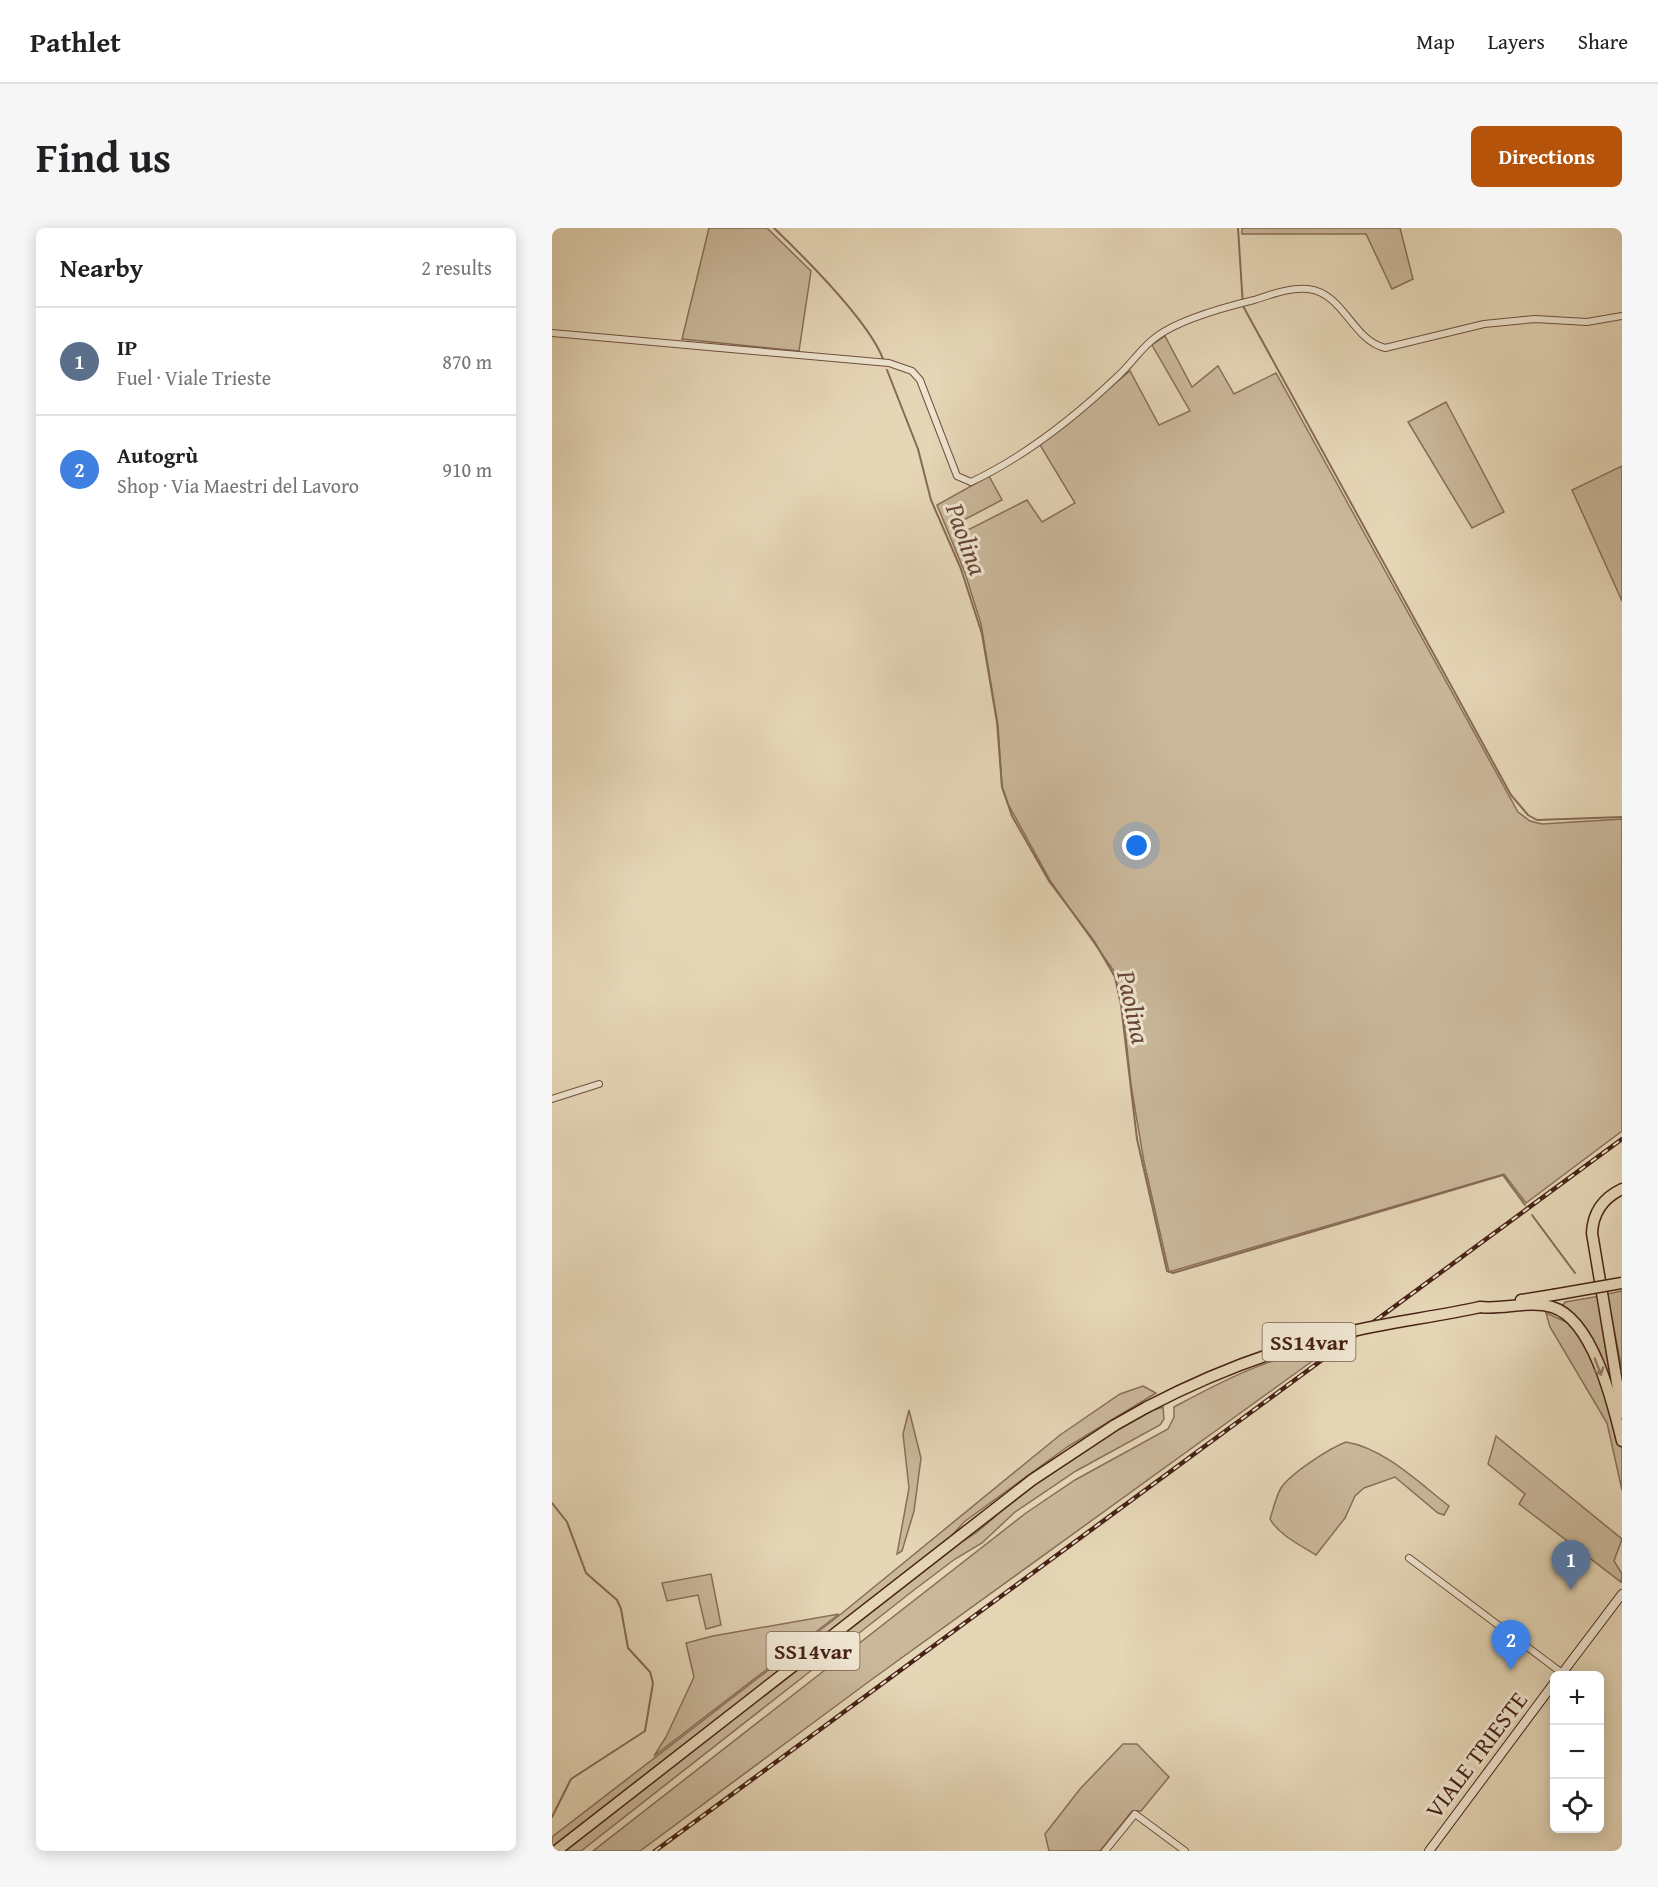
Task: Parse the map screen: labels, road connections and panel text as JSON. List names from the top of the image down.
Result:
{
  "streets": {
    "highway": ["SS14var"],
    "main road": ["VIALE TRIESTE"]
  },
  "water": ["Paolina"],
  "page": {
    "header": "Pathlet",
    "nav": ["Map", "Layers", "Share"],
    "title": "Find us",
    "buttons": "Directions",
    "heading": ["Nearby", "2 results"],
    "list": [
      {
        "mark": "1",
        "name": "IP",
        "note": "Fuel · Viale Trieste",
        "value": "870 m"
      },
      {
        "mark": "2",
        "name": "Autogrù",
        "note": "Shop · Via Maestri del Lavoro",
        "value": "910 m"
      }
    ],
    "pins": ["1", "2"],
    "map_buttons": ["+", "−"]
  }
}
